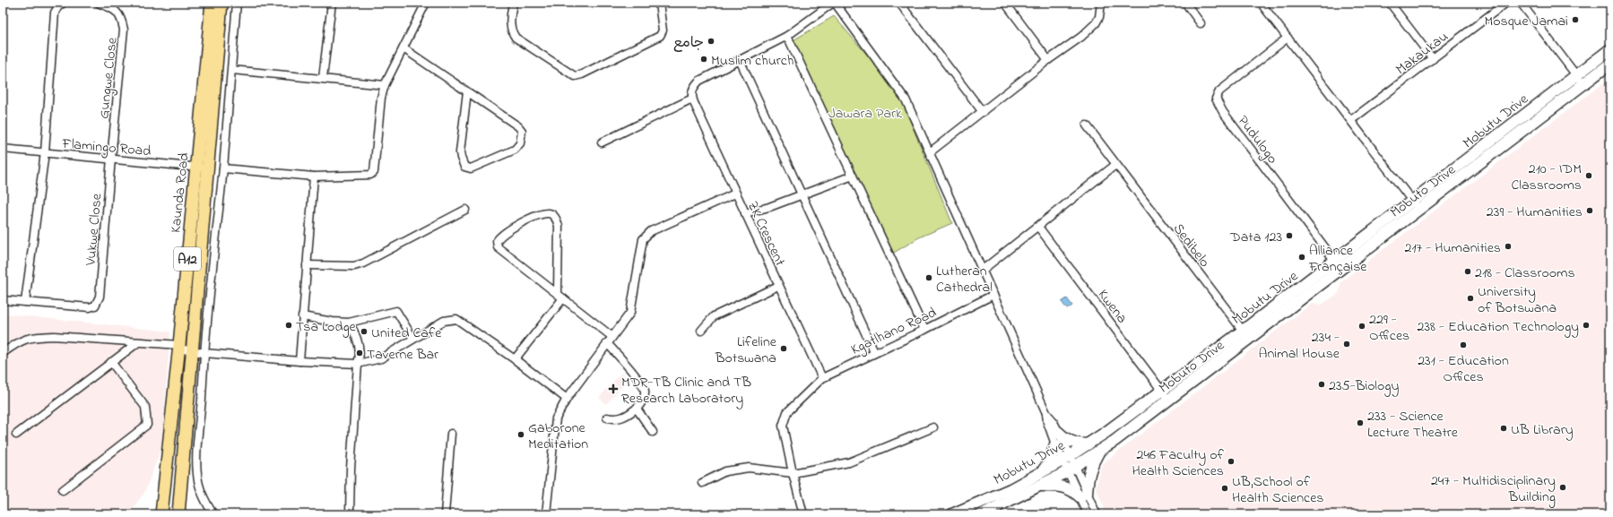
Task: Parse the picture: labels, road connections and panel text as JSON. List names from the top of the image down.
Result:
{
  "streets": {
    "main road": [
      "Mobutu Drive",
      "Mobuto Drive",
      "Kaunda Road",
      "A12"
    ],
    "street": [
      "Makaukau",
      "Gungwe Close",
      "Pudulogo",
      "Flamingo Road",
      "Vukwe Close",
      "ZK Crescent",
      "Sedibelo",
      "Kwena",
      "Kgatlhano Road"
    ]
  },
  "crossings": [
    ["Gungwe Close", "Flamingo Road"],
    ["Gungwe Close", "Vukwe Close"],
    ["Mobutu Drive", "Pudulogo"],
    ["Mobutu Drive", "Mobuto Drive"],
    ["Mobutu Drive", "Sedibelo"],
    ["Mobutu Drive", "Kwena"],
    ["Pudulogo", "Mobuto Drive"],
    ["Flamingo Road", "Kaunda Road"],
    ["Flamingo Road", "Vukwe Close"],
    ["Flamingo Road", "A12"],
    ["Mobuto Drive", "Sedibelo"],
    ["Mobuto Drive", "Kwena"],
    ["ZK Crescent", "Kgatlhano Road"]
  ],
  "parks": ["Jawara Park"],
  "places": {
    "other": [
      "Mosque Jamai",
      "جامع",
      "Muslim church",
      "210 - IDM Classrooms",
      "239 - Humanities",
      "Data 123",
      "217 - Humanities",
      "Alliance Française",
      "218 - Classrooms",
      "Lutheran Cathedral",
      "University of Botswana",
      "Tsa Lodge",
      "238 - Education Technology",
      "229 - Offices",
      "United Cafe",
      "234 - Animal House",
      "231 - Education Offices",
      "Lifeline Botswana",
      "Taverne Bar",
      "235-Biology",
      "233 - Science Lecture Theatre",
      "UB Library",
      "Gaborone Meditation",
      "246 Faculty of Health Sciences",
      "247 - Multidisciplinary Building",
      "UB,School of Health Sciences"
    ],
    "health": ["MDR-TB Clinic and TB Research Laboratory"]
  }
}
